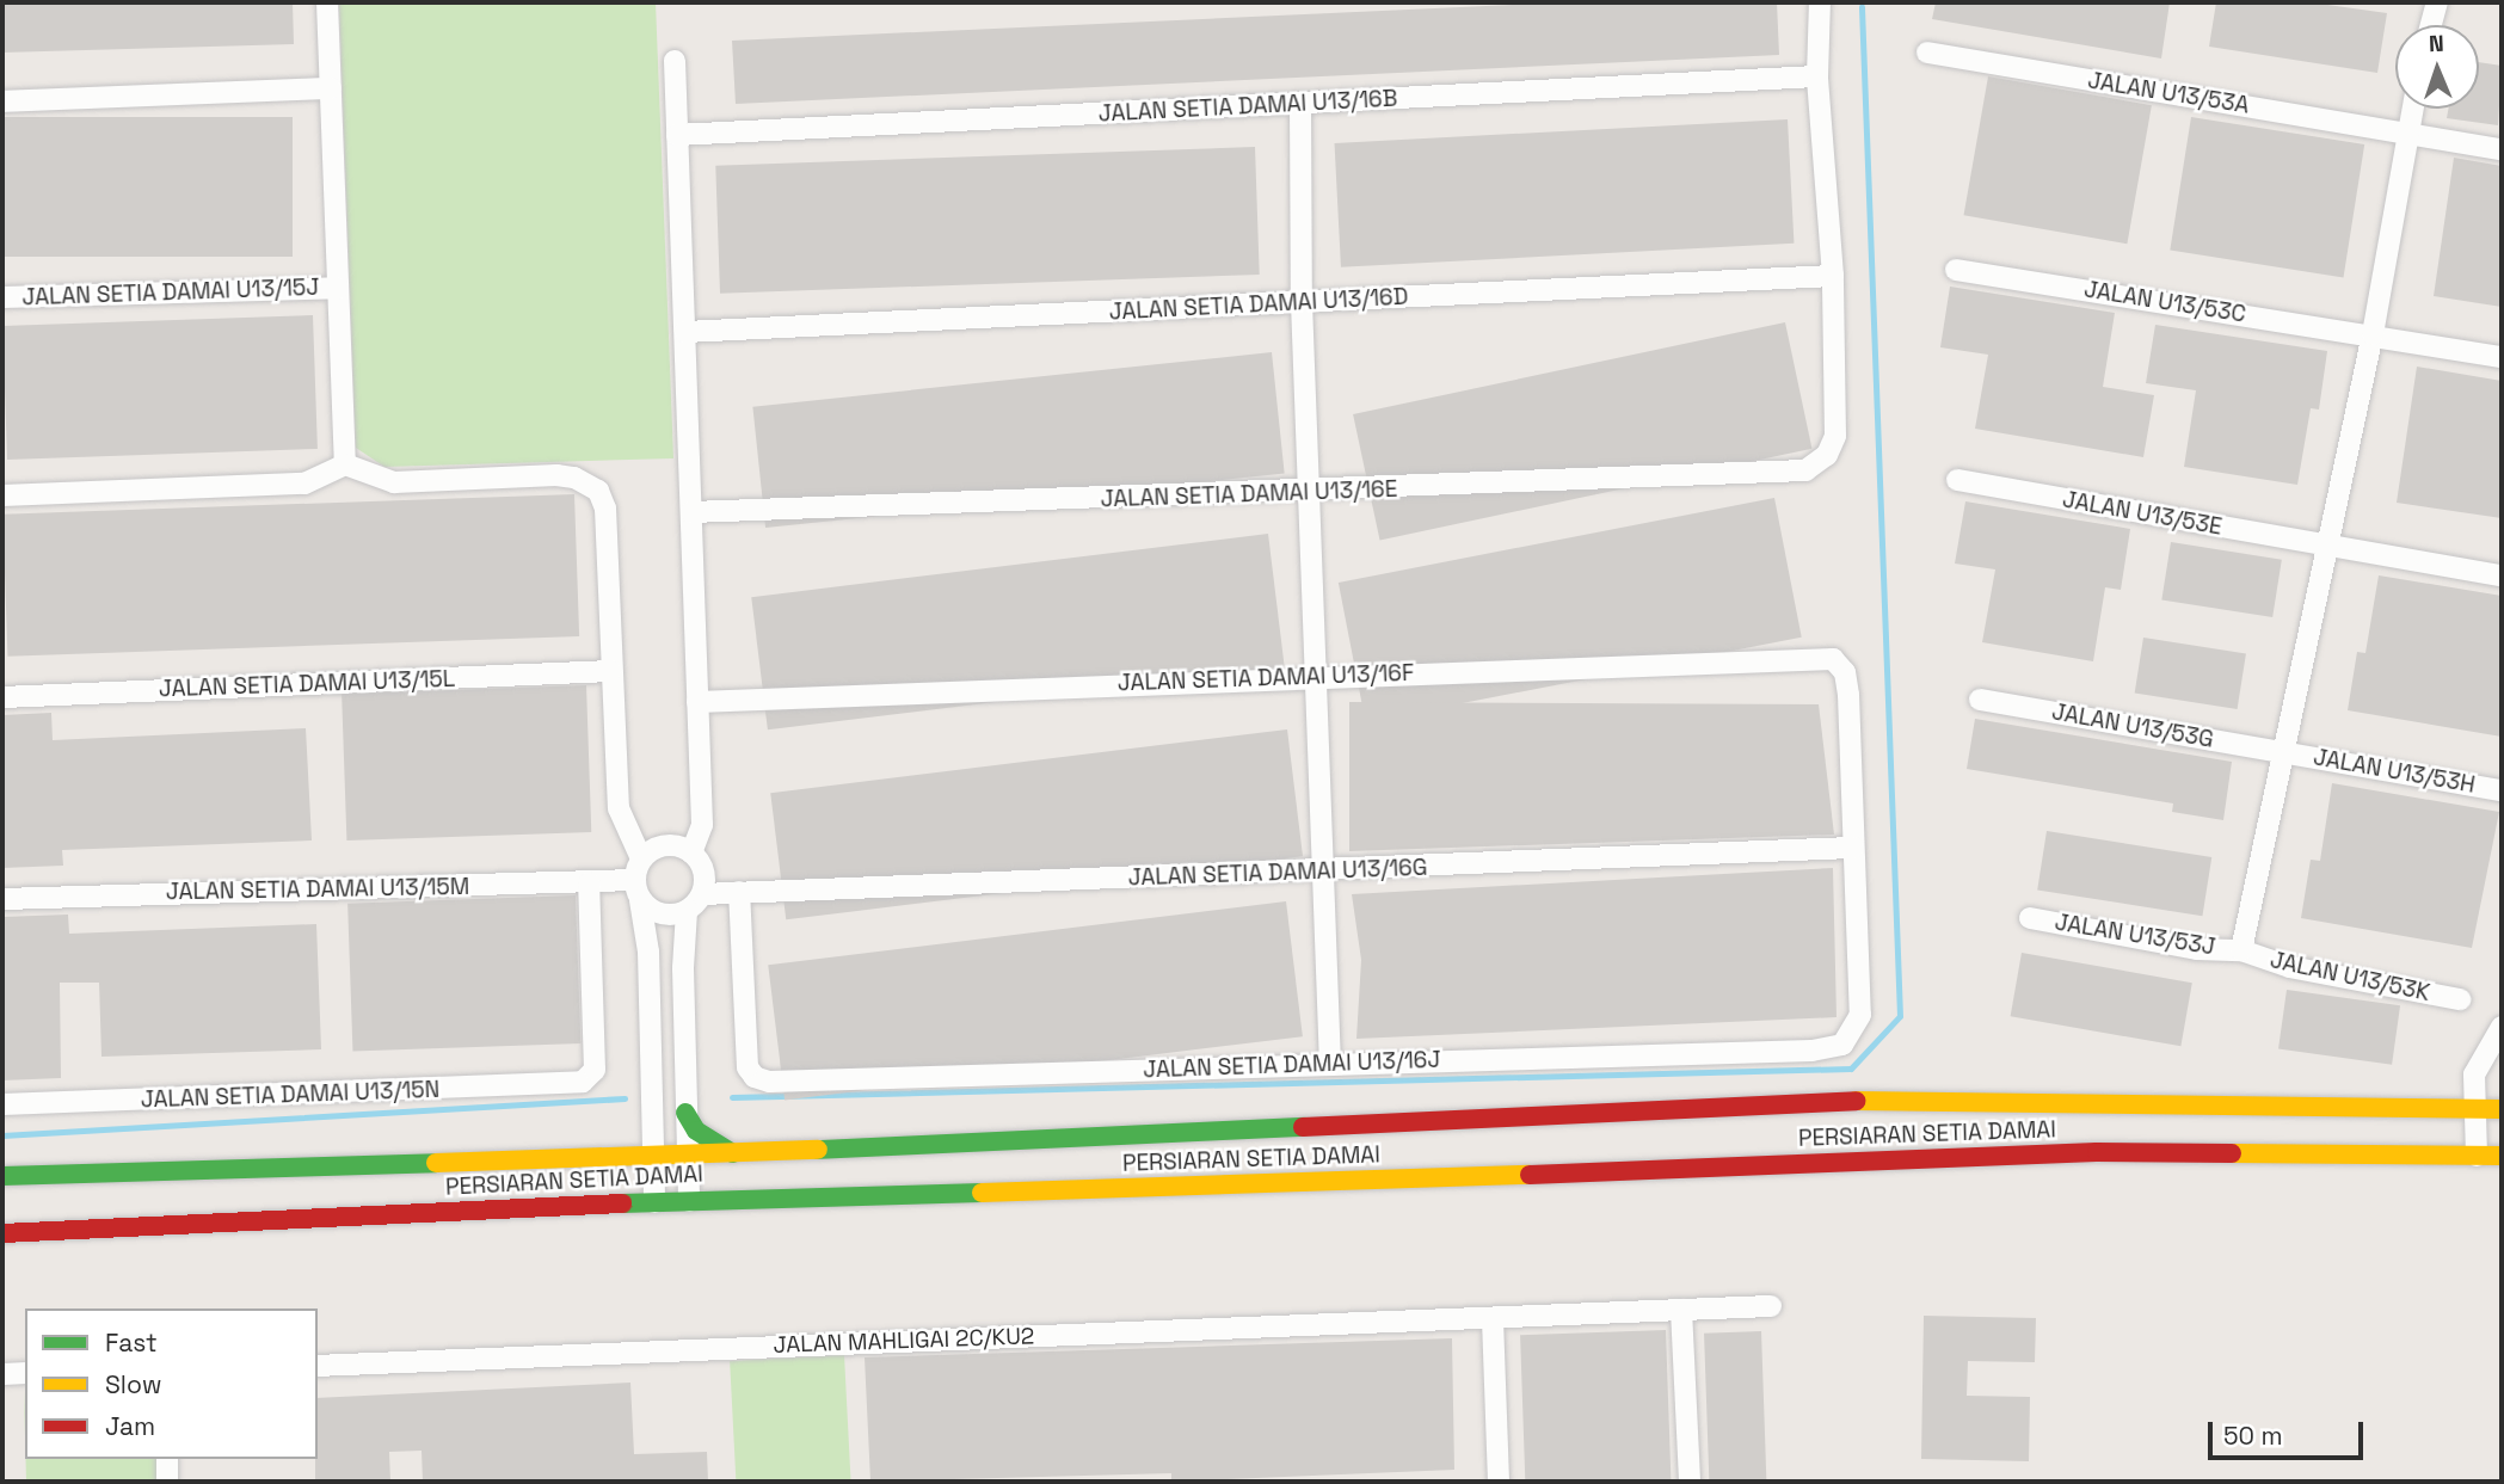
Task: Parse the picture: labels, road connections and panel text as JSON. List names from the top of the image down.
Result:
{
  "streets": {
    "street": [
      "JALAN U13/53A",
      "JALAN SETIA DAMAI U13/16B",
      "JALAN SETIA DAMAI U13/15J",
      "JALAN U13/53C",
      "JALAN SETIA DAMAI U13/16D",
      "JALAN SETIA DAMAI U13/16E",
      "JALAN U13/53E",
      "JALAN SETIA DAMAI U13/16F",
      "JALAN SETIA DAMAI U13/15L",
      "JALAN U13/53G",
      "JALAN U13/53H",
      "JALAN SETIA DAMAI U13/16G",
      "JALAN SETIA DAMAI U13/15M",
      "JALAN U13/53J",
      "JALAN U13/53K",
      "JALAN SETIA DAMAI U13/16J",
      "JALAN SETIA DAMAI U13/15N",
      "PERSIARAN SETIA DAMAI",
      "JALAN MAHLIGAI 2C/KU2"
    ]
  },
  "crossings": [
    ["JALAN SETIA DAMAI U13/16D", "JALAN SETIA DAMAI U13/16E"],
    ["JALAN SETIA DAMAI U13/16F", "JALAN SETIA DAMAI U13/16G"],
    ["JALAN SETIA DAMAI U13/16F", "JALAN SETIA DAMAI U13/16J"],
    ["JALAN U13/53G", "JALAN U13/53H"],
    ["JALAN SETIA DAMAI U13/16G", "JALAN SETIA DAMAI U13/15M"],
    ["JALAN SETIA DAMAI U13/16G", "JALAN SETIA DAMAI U13/16J"],
    ["JALAN SETIA DAMAI U13/15M", "JALAN SETIA DAMAI U13/15N"],
    ["JALAN U13/53J", "JALAN U13/53K"]
  ],
  "legend": ["Fast", "Slow", "Jam"],
  "scale_bar": "50 m",
  "north": "top"
}
